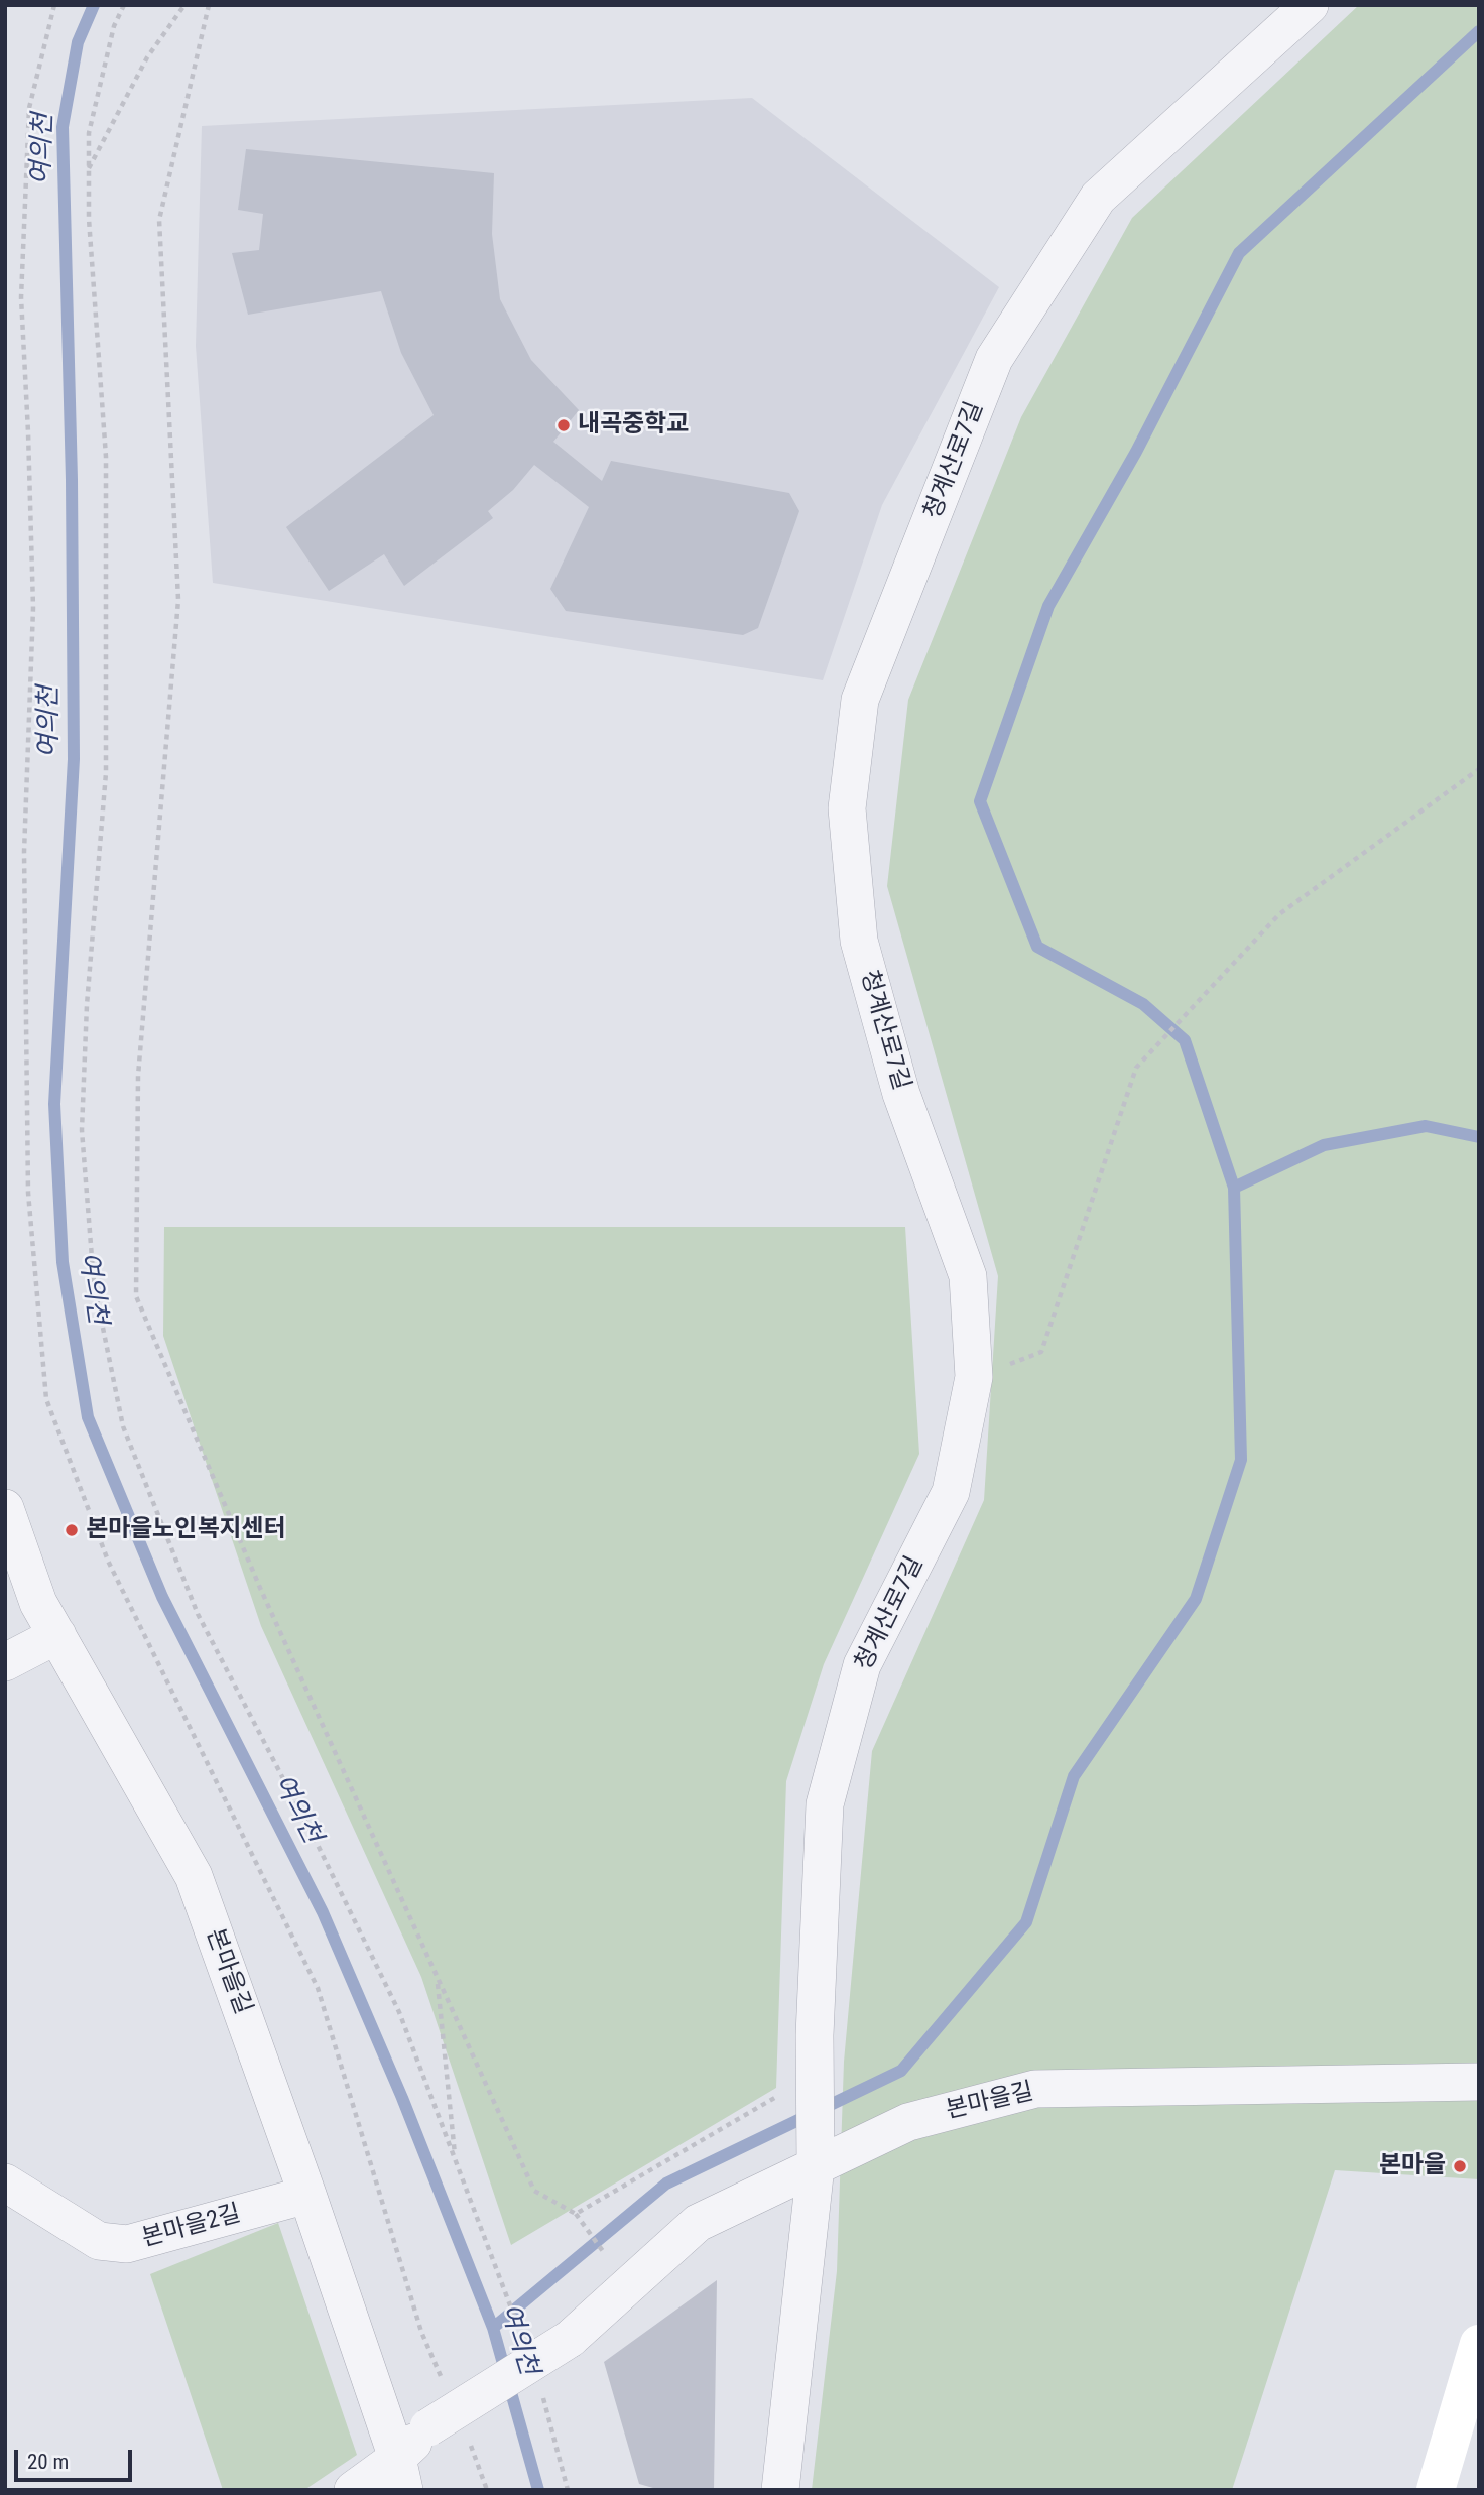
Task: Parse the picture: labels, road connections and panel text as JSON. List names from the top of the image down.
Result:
{
  "streets": {
    "street": ["청계산로7길", "본마을길", "본마을2길"]
  },
  "crossings": [
    ["청계산로7길", "본마을길"],
    ["본마을길", "본마을2길"]
  ],
  "water": ["여의천"],
  "places": ["내곡중학교", "본마을노인복지센터", "본마을"],
  "scale_bar": "20 m"
}
